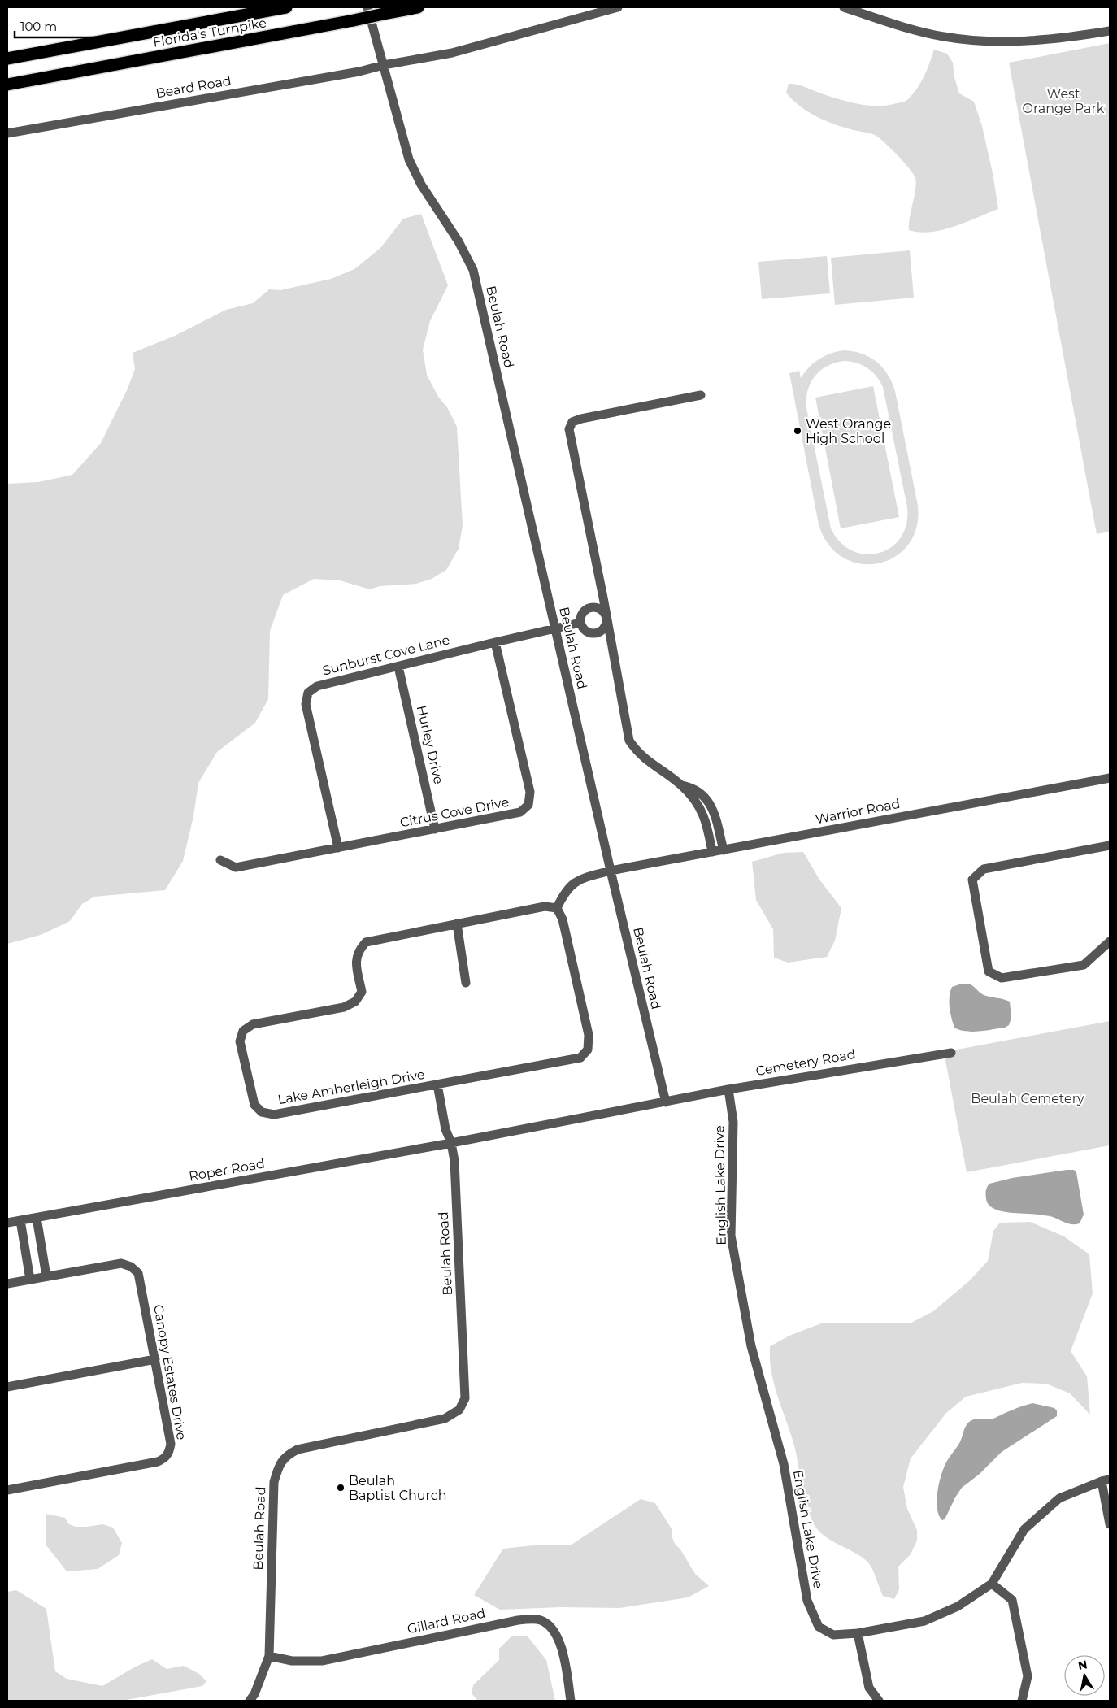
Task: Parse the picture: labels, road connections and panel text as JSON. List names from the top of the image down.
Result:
{
  "streets": {
    "highway": ["Florida's Turnpike"],
    "street": [
      "Beard Road",
      "Beulah Road",
      "Sunburst Cove Lane",
      "Hurley Drive",
      "Warrior Road",
      "Citrus Cove Drive",
      "Cemetery Road",
      "Lake Amberleigh Drive",
      "Roper Road",
      "English Lake Drive",
      "Canopy Estates Drive",
      "Gillard Road"
    ]
  },
  "crossings": [
    ["Beard Road", "Beulah Road"],
    ["Beulah Road", "Sunburst Cove Lane"],
    ["Beulah Road", "Warrior Road"],
    ["Beulah Road", "Cemetery Road"],
    ["Beulah Road", "Lake Amberleigh Drive"],
    ["Beulah Road", "Roper Road"],
    ["Beulah Road", "Gillard Road"],
    ["Sunburst Cove Lane", "Hurley Drive"],
    ["Sunburst Cove Lane", "Citrus Cove Drive"],
    ["Hurley Drive", "Citrus Cove Drive"],
    ["Cemetery Road", "English Lake Drive"]
  ],
  "parks": ["West Orange Park", "Beulah Cemetery"],
  "places": ["West Orange High School", "Beulah Baptist Church"],
  "scale_bar": "100 m",
  "north": "top"
}
